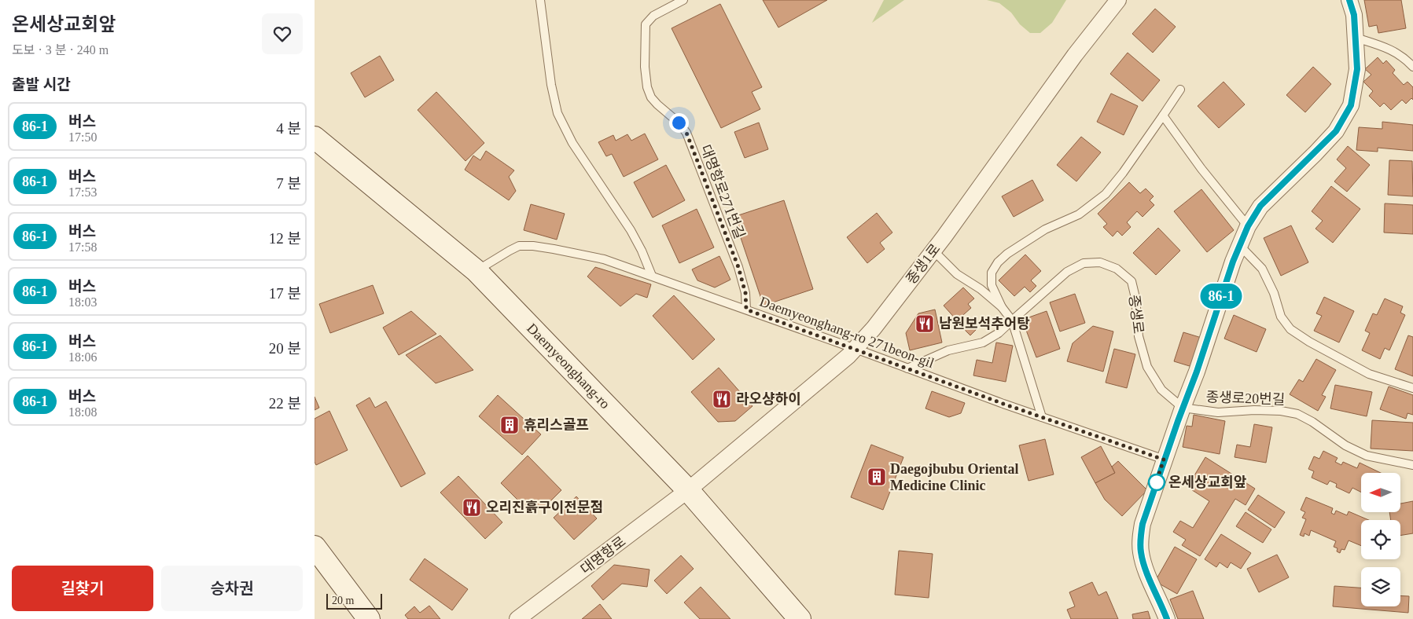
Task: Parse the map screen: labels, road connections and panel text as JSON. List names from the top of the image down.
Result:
{
  "streets": {
    "main road": ["Daemyeonghang-ro"],
    "street": ["종생1로", "대명항로"],
    "lane": [
      "대명항로271번길",
      "종생로",
      "Daemyeonghang-ro 271beon-gil",
      "종생로20번길"
    ]
  },
  "crossings": [
    ["대명항로271번길", "Daemyeonghang-ro 271beon-gil"],
    ["종생1로", "Daemyeonghang-ro 271beon-gil"],
    ["종생1로", "Daemyeonghang-ro"],
    ["종생1로", "대명항로"],
    ["종생로", "종생로20번길"],
    ["Daemyeonghang-ro 271beon-gil", "Daemyeonghang-ro"],
    ["Daemyeonghang-ro", "대명항로"]
  ],
  "places": {
    "restaurant": ["남원보석추어탕", "라오샹하이", "오리진흙구이전문점"],
    "building": ["휴리스골프", "Daegojbubu Oriental Medicine Clinic"],
    "other": ["온세상교회앞"]
  },
  "lines": ["bus line 86-1"],
  "scale_bar": "20 m",
  "north": "left",
  "page": {
    "heading": [
      ["온세상교회앞", "도보 · 3 분 · 240 m"],
      "출발 시간"
    ],
    "on_map": "86-1",
    "list": [
      {
        "mark": "86-1",
        "name": "버스",
        "note": "17:50",
        "value": "4 분"
      },
      {
        "mark": "86-1",
        "name": "버스",
        "note": "17:53",
        "value": "7 분"
      },
      {
        "mark": "86-1",
        "name": "버스",
        "note": "17:58",
        "value": "12 분"
      },
      {
        "mark": "86-1",
        "name": "버스",
        "note": "18:03",
        "value": "17 분"
      },
      {
        "mark": "86-1",
        "name": "버스",
        "note": "18:06",
        "value": "20 분"
      },
      {
        "mark": "86-1",
        "name": "버스",
        "note": "18:08",
        "value": "22 분"
      }
    ],
    "buttons": ["길찾기", "승차권"],
    "scale": "20 m"
  }
}
